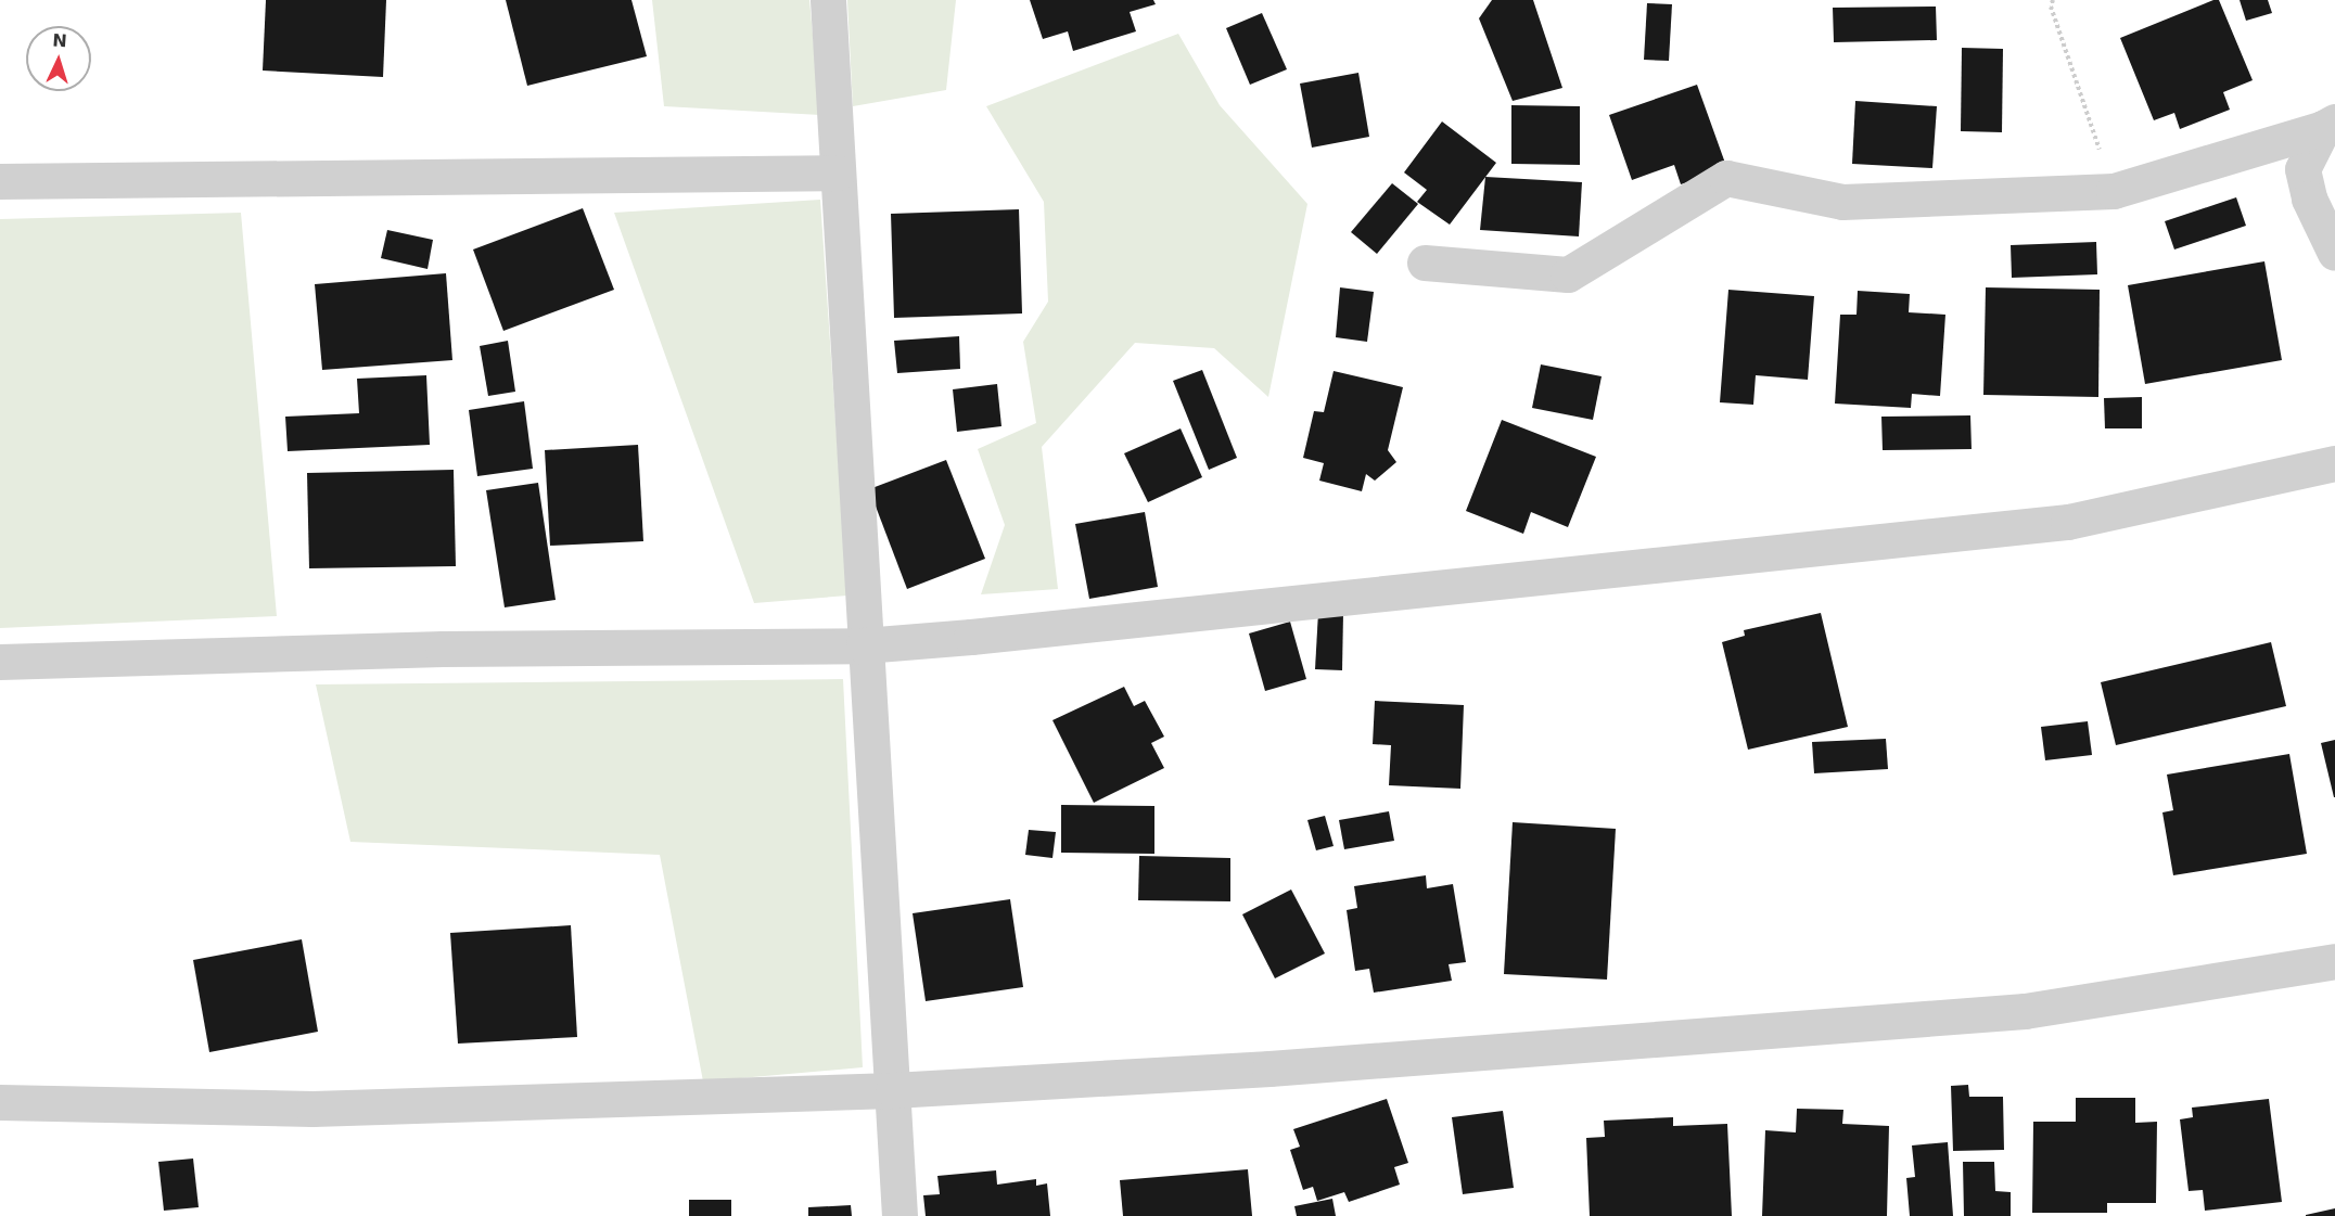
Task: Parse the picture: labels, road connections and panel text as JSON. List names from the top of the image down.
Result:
{
  "north": "top"
}
